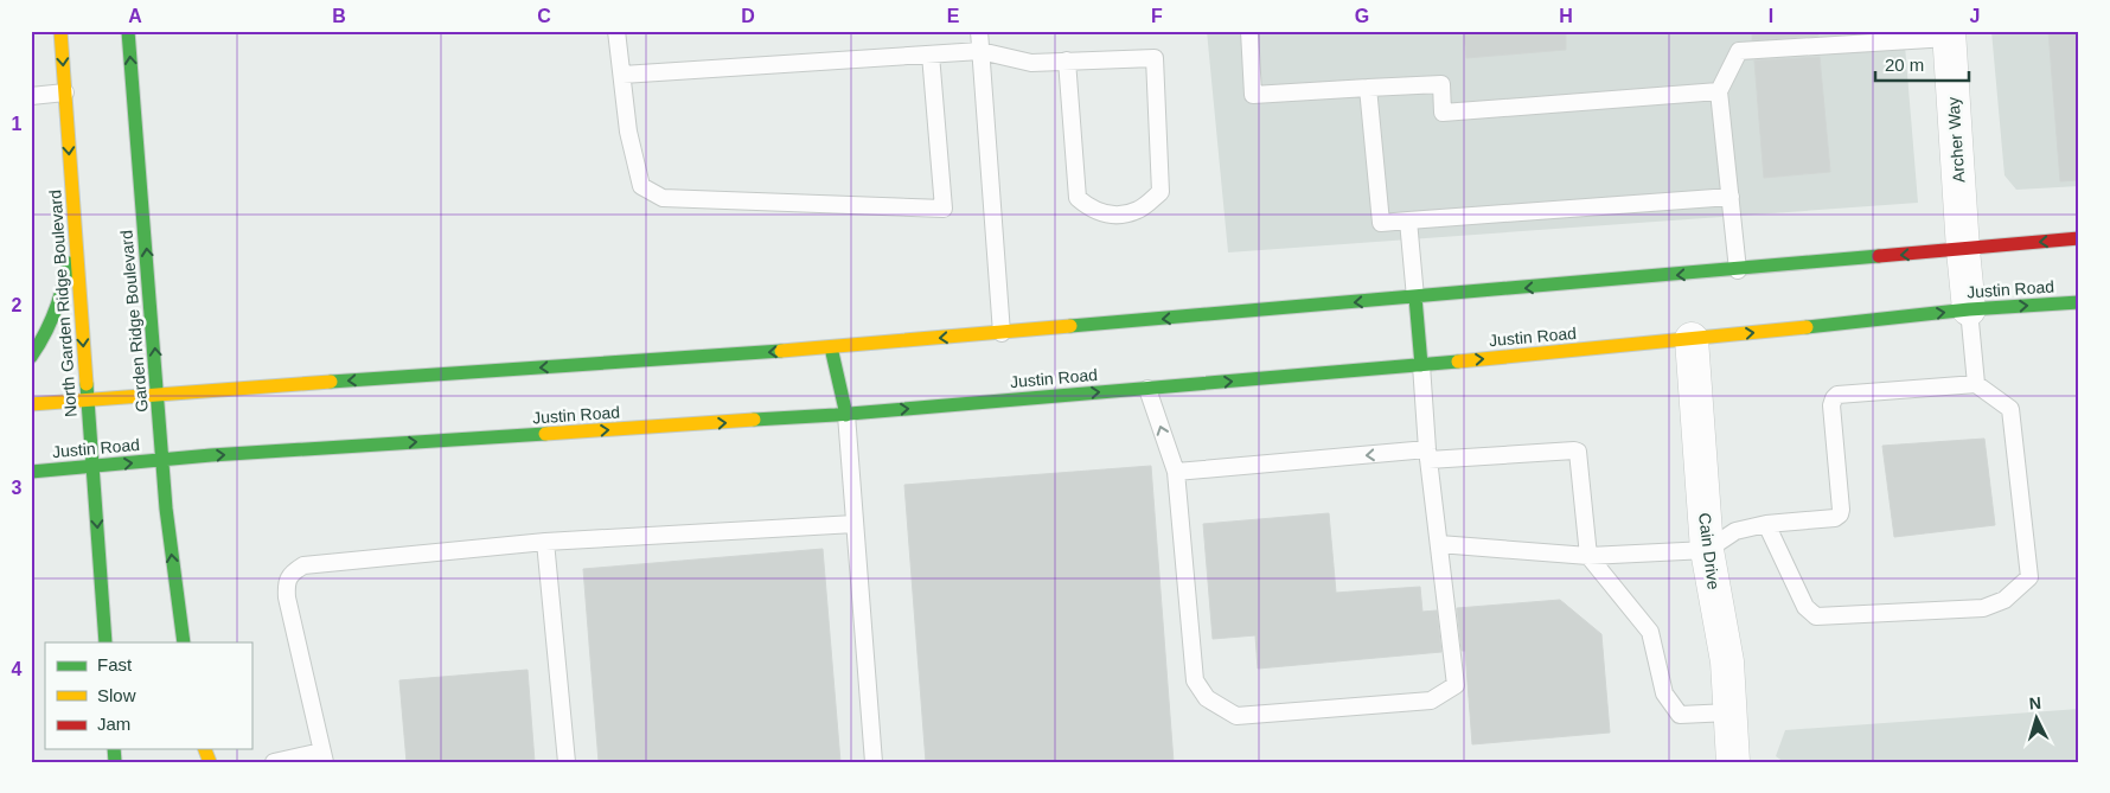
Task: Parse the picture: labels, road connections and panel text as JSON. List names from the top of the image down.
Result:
{
  "streets": {
    "main road": ["Justin Road", "North Garden Ridge Boulevard", "Garden Ridge Boulevard"],
    "street": ["Archer Way", "Cain Drive"]
  },
  "crossings": [
    ["Archer Way", "Justin Road"],
    ["Justin Road", "North Garden Ridge Boulevard"],
    ["Justin Road", "Garden Ridge Boulevard"],
    ["Justin Road", "Cain Drive"]
  ],
  "one_way": ["North Garden Ridge Boulevard", "Garden Ridge Boulevard"],
  "legend": ["Fast", "Slow", "Jam"],
  "scale_bar": "20 m",
  "north": "top",
  "grid": {
    "columns": [
      "A",
      "B",
      "C",
      "D",
      "E",
      "F",
      "G",
      "H",
      "I",
      "J"
    ],
    "rows": [
      "1",
      "2",
      "3",
      "4"
    ]
  }
}
